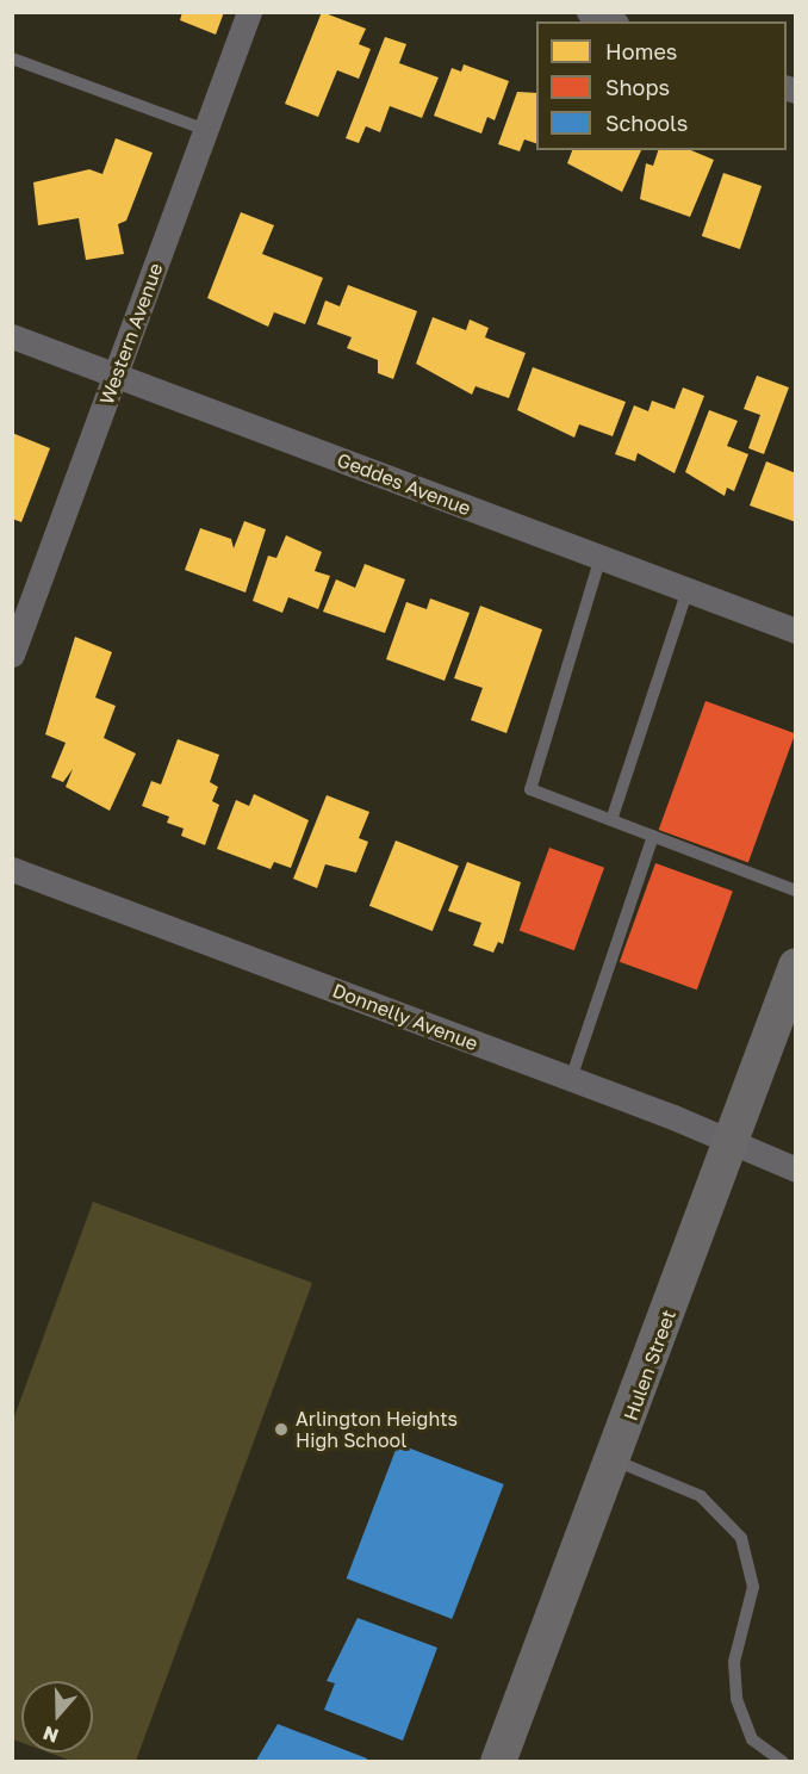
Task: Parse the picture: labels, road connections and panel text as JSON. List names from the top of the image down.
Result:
{
  "streets": {
    "main road": ["Hulen Street"],
    "street": ["Western Avenue", "Geddes Avenue", "Donnelly Avenue"]
  },
  "crossings": [
    ["Western Avenue", "Geddes Avenue"],
    ["Donnelly Avenue", "Hulen Street"]
  ],
  "places": ["Arlington Heights High School"],
  "legend": ["Homes", "Shops", "Schools"],
  "north": "bottom"
}
